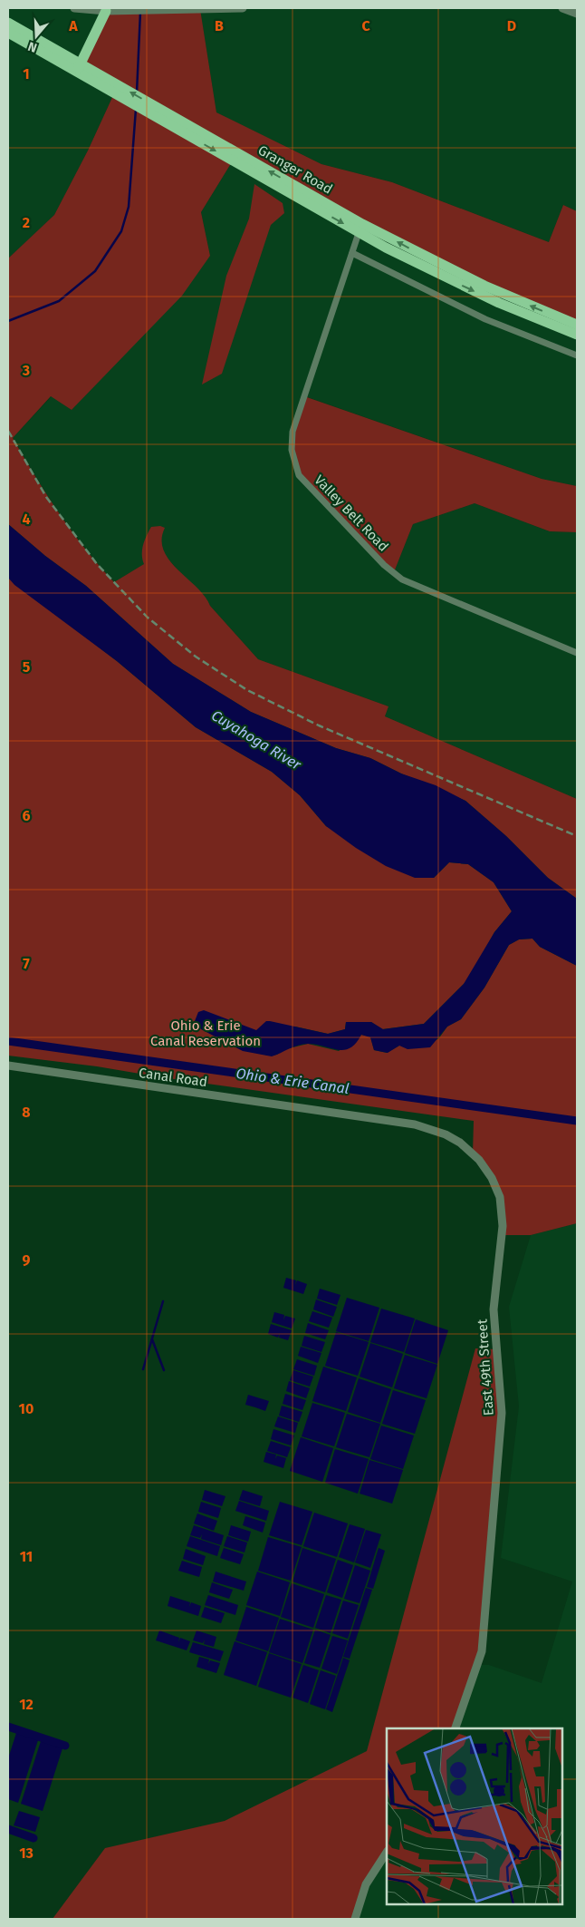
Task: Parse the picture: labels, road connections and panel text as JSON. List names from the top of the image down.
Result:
{
  "streets": {
    "main road": ["Granger Road"],
    "street": ["Valley Belt Road", "Canal Road", "East 49th Street"]
  },
  "crossings": [
    ["Granger Road", "Valley Belt Road"],
    ["Canal Road", "East 49th Street"]
  ],
  "water": ["Cuyahoga River", "Ohio & Erie Canal"],
  "parks": ["Ohio & Erie Canal Reservation"],
  "north": "bottom",
  "grid": {
    "columns": [
      "A",
      "B",
      "C",
      "D"
    ],
    "rows": [
      "1",
      "2",
      "3",
      "4",
      "5",
      "6",
      "7",
      "8",
      "9",
      "10",
      "11",
      "12",
      "13"
    ]
  }
}
